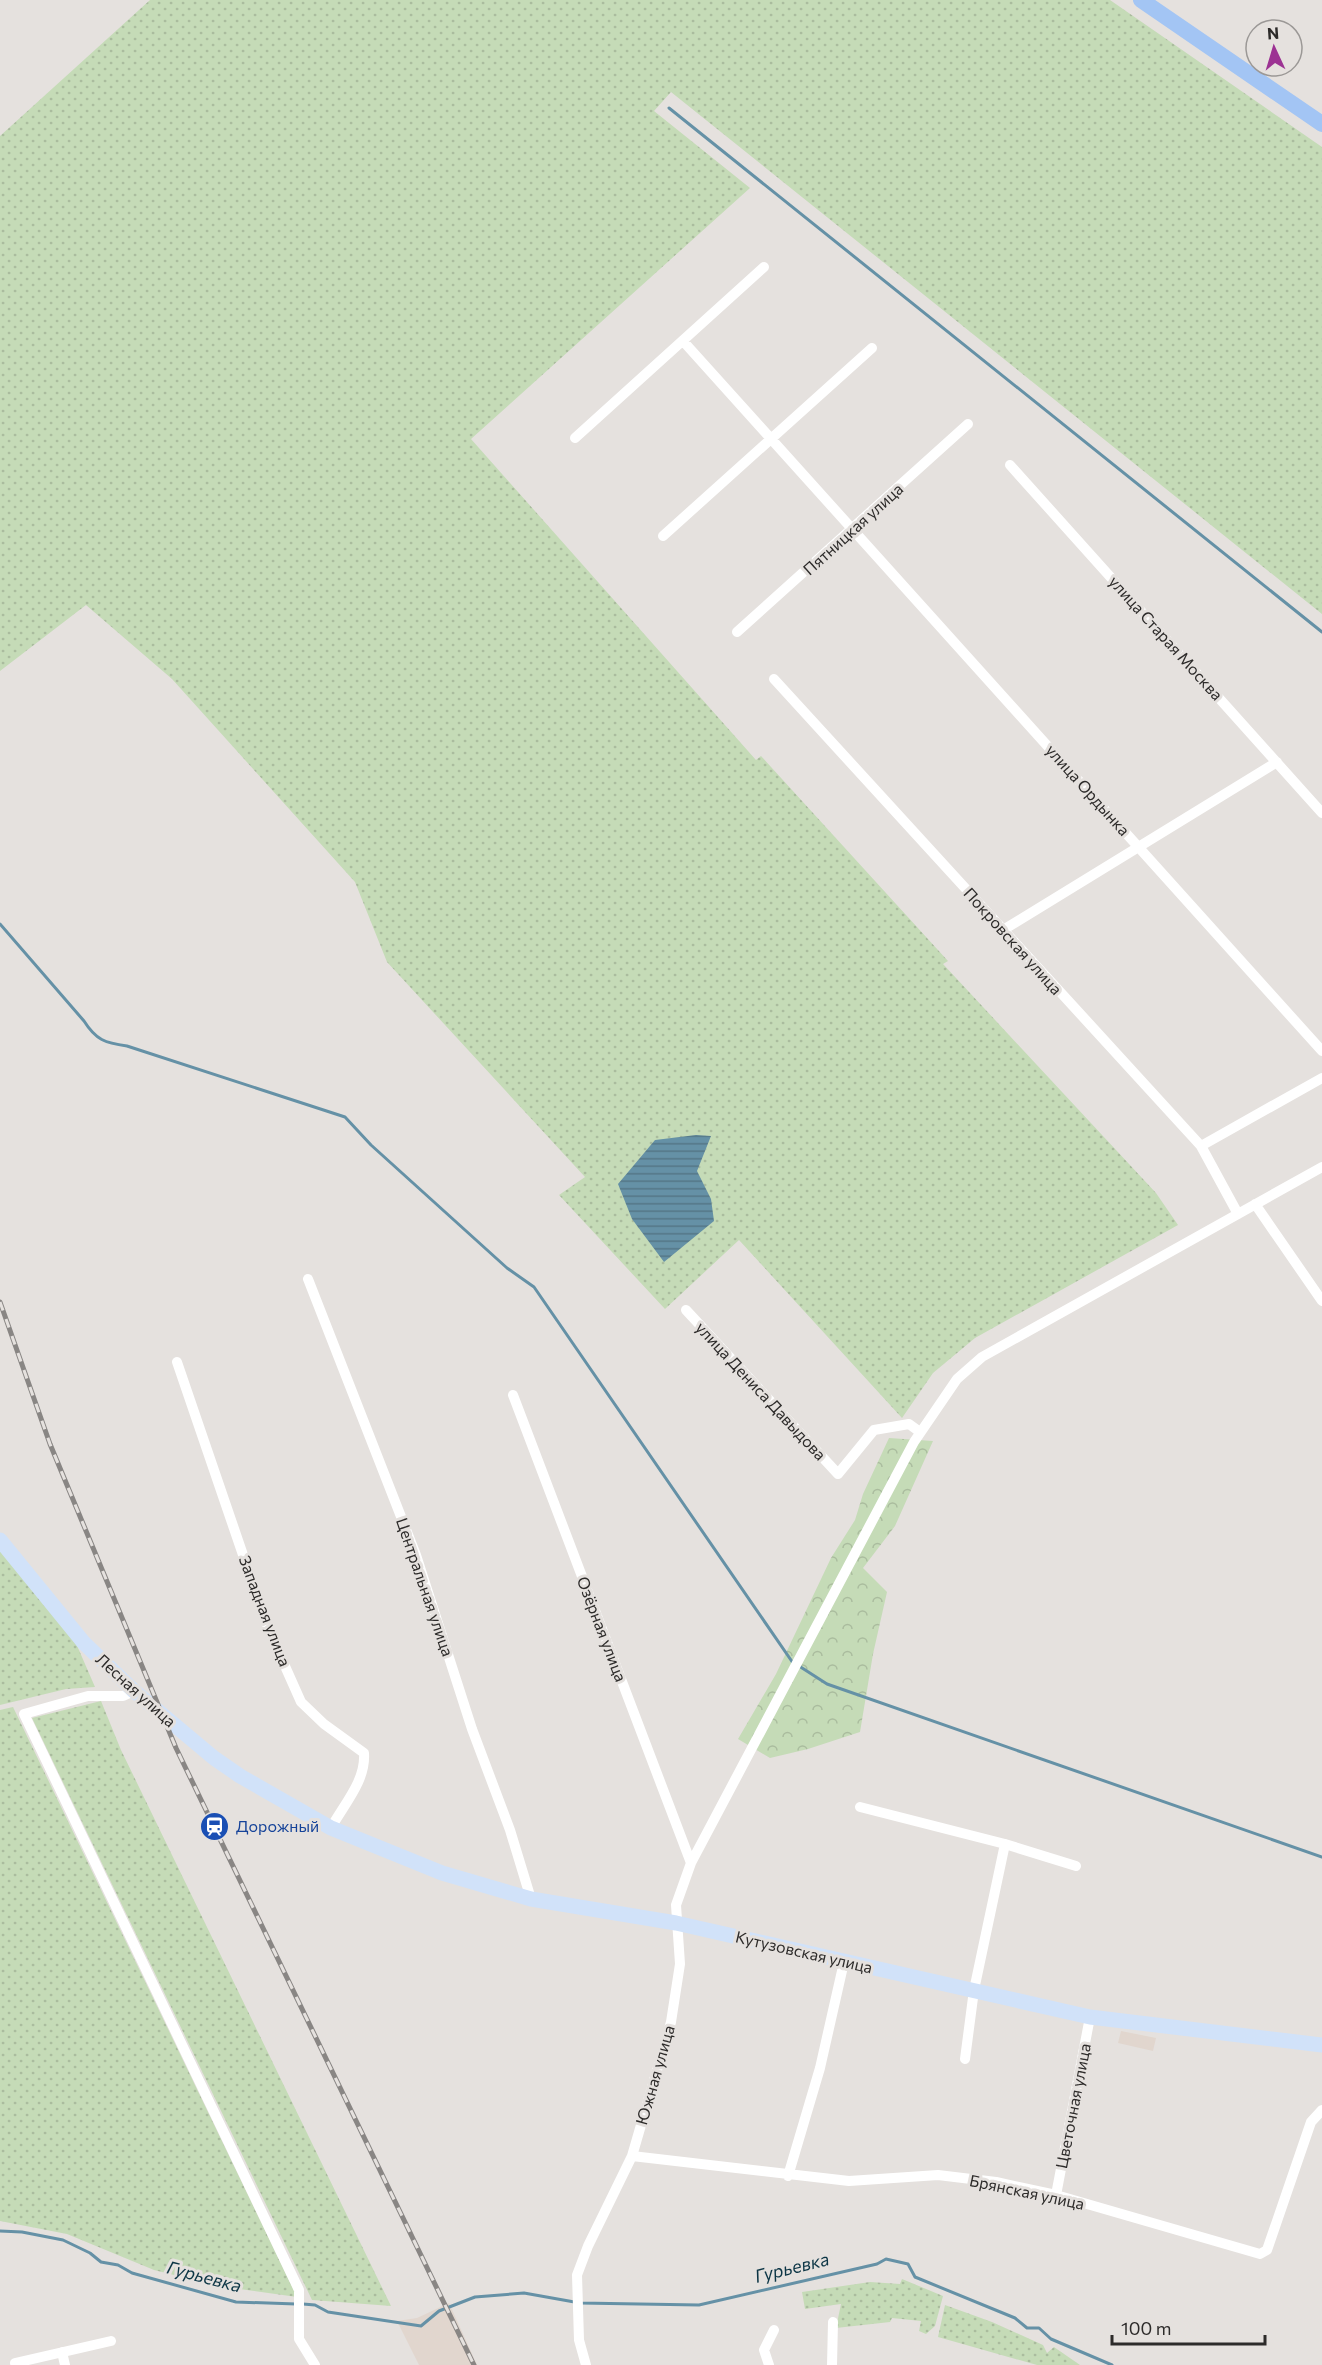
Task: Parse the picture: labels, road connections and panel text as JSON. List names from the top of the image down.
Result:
{
  "streets": {
    "street": [
      "Пятницкая улица",
      "улица Старая Москва",
      "улица Ордынка",
      "Покровская улица",
      "улица Дениса Давыдова",
      "Центральная улица",
      "Западная улица",
      "Озёрная улица",
      "Лесная улица",
      "Кутузовская улица",
      "Южная улица",
      "Цветочная улица",
      "Брянская улица"
    ]
  },
  "crossings": [
    ["Пятницкая улица", "улица Ордынка"],
    ["Покровская улица", "Южная улица"],
    ["улица Дениса Давыдова", "Южная улица"],
    ["Центральная улица", "Кутузовская улица"],
    ["Западная улица", "Кутузовская улица"],
    ["Озёрная улица", "Южная улица"],
    ["Лесная улица", "Кутузовская улица"],
    ["Кутузовская улица", "Южная улица"],
    ["Кутузовская улица", "Цветочная улица"],
    ["Южная улица", "Брянская улица"],
    ["Цветочная улица", "Брянская улица"]
  ],
  "water": ["Гурьевка"],
  "places": {
    "station": ["Дорожный"]
  },
  "scale_bar": "100 m",
  "north": "top"
}
